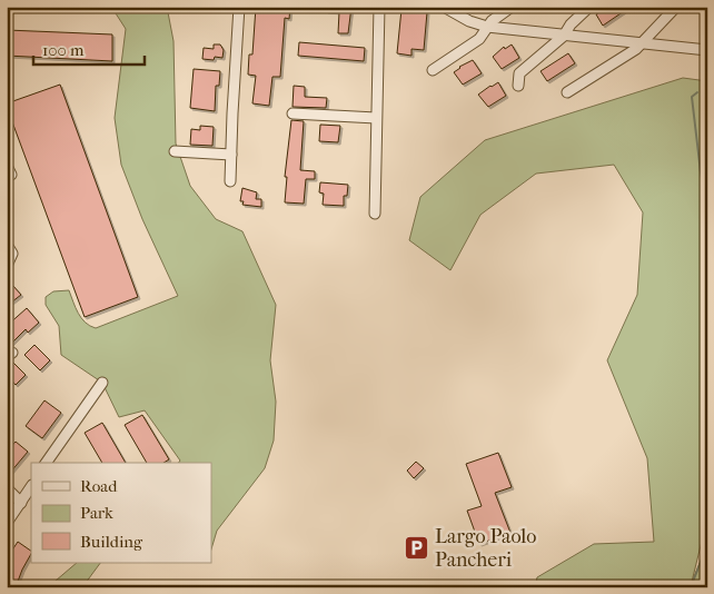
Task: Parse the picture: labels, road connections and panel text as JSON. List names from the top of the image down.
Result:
{
  "places": {
    "parking": ["Largo Paolo Pancheri"]
  },
  "legend": ["Road", "Park", "Building"],
  "scale_bar": "100 m"
}
